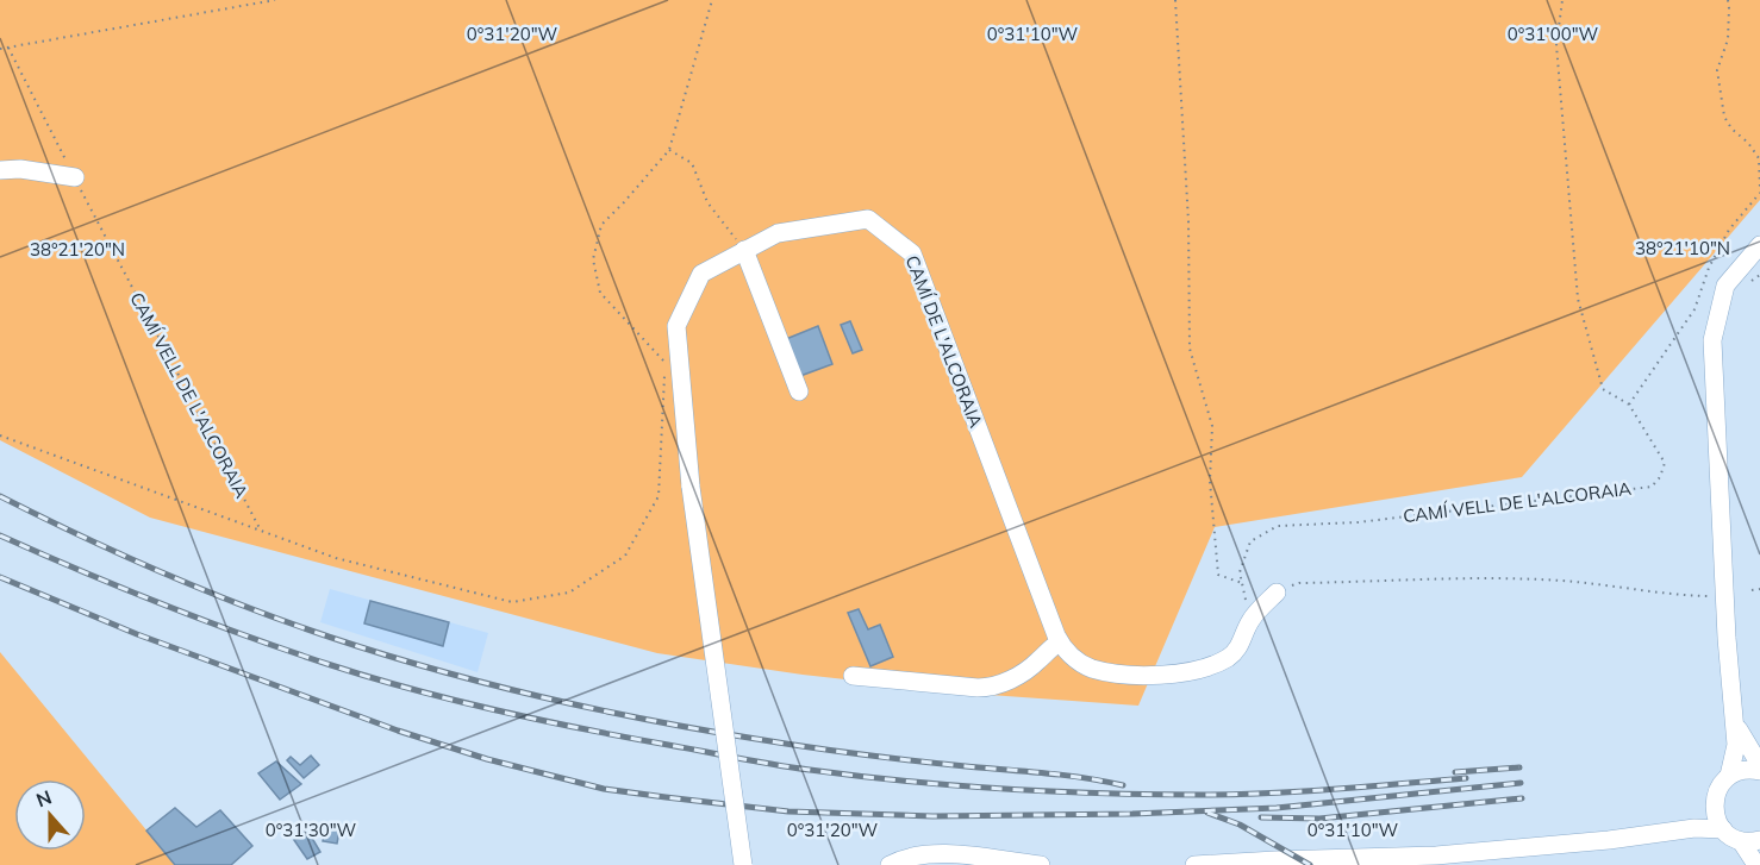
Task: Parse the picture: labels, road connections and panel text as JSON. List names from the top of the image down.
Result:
{
  "streets": {
    "street": ["CAMÍ DE L'ALCORAIA"],
    "path": ["CAMÍ VELL DE L'ALCORAIA"]
  },
  "crossings": [
    ["CAMÍ DE L'ALCORAIA", "CAMÍ VELL DE L'ALCORAIA"]
  ],
  "north": "top",
  "coordinates": [
    "0°31'20\"W",
    "0°31'10\"W",
    "0°31'00\"W",
    "38°21'10\"N",
    "38°21'20\"N",
    "0°31'30\"W"
  ]
}
